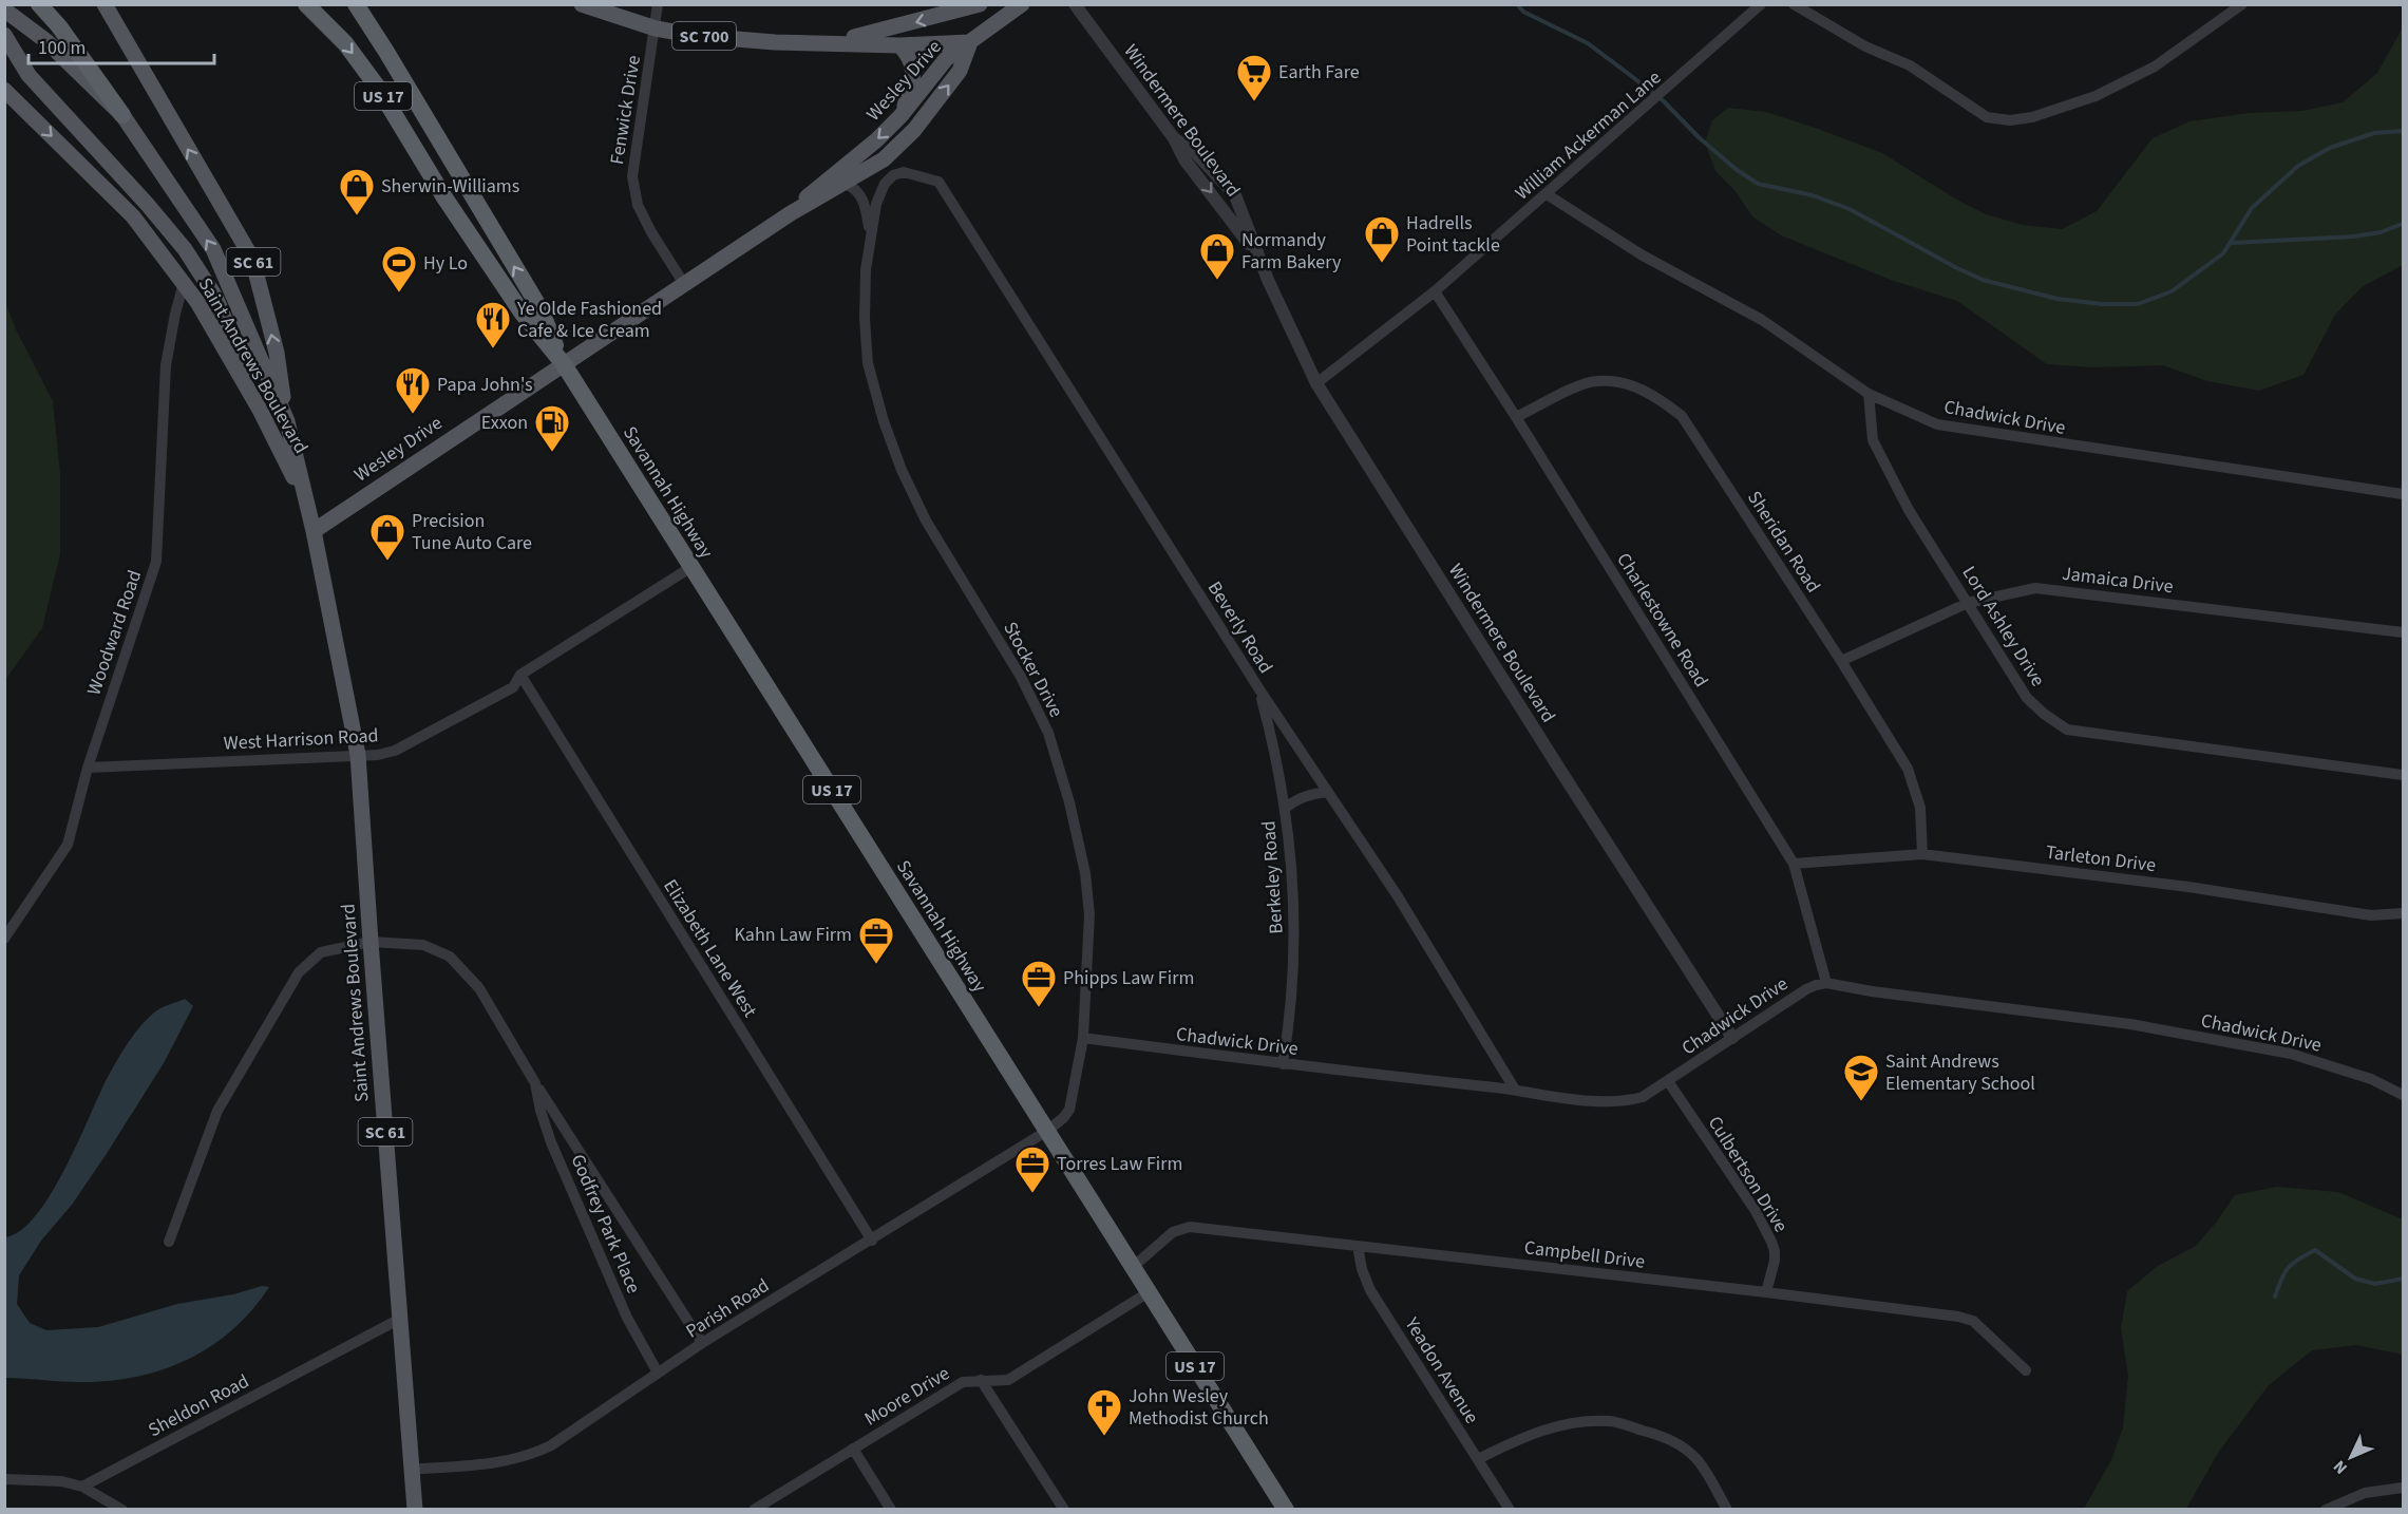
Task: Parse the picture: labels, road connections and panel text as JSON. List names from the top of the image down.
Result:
{
  "streets": {
    "highway": ["US 17", "Savannah Highway"],
    "main road": [
      "SC 700",
      "Wesley Drive",
      "SC 61",
      "Saint Andrews Boulevard"
    ],
    "street": [
      "Fenwick Drive",
      "Windermere Boulevard",
      "William Ackerman Lane",
      "Chadwick Drive",
      "Sheridan Road",
      "Jamaica Drive",
      "Charlestowne Road",
      "Lord Ashley Drive",
      "Beverly Road",
      "Woodward Road",
      "Stocker Drive",
      "West Harrison Road",
      "Tarleton Drive",
      "Berkeley Road",
      "Elizabeth Lane West",
      "Culbertson Drive",
      "Godfrey Park Place",
      "Campbell Drive",
      "Parish Road",
      "Yeadon Avenue",
      "Moore Drive",
      "Sheldon Road"
    ]
  },
  "crossings": [
    ["SC 700", "Wesley Drive"],
    ["SC 700", "Fenwick Drive"],
    ["Wesley Drive", "Fenwick Drive"],
    ["Wesley Drive", "Saint Andrews Boulevard"],
    ["Wesley Drive", "Savannah Highway"],
    ["Wesley Drive", "Stocker Drive"],
    ["Windermere Boulevard", "William Ackerman Lane"],
    ["Windermere Boulevard", "Chadwick Drive"],
    ["William Ackerman Lane", "Chadwick Drive"],
    ["William Ackerman Lane", "Charlestowne Road"],
    ["SC 61", "Saint Andrews Boulevard"],
    ["Saint Andrews Boulevard", "Woodward Road"],
    ["Saint Andrews Boulevard", "West Harrison Road"],
    ["Saint Andrews Boulevard", "Godfrey Park Place"],
    ["Saint Andrews Boulevard", "Parish Road"],
    ["Saint Andrews Boulevard", "Sheldon Road"],
    ["Chadwick Drive", "Charlestowne Road"],
    ["Chadwick Drive", "Lord Ashley Drive"],
    ["Chadwick Drive", "Beverly Road"],
    ["Chadwick Drive", "Stocker Drive"],
    ["Chadwick Drive", "Berkeley Road"],
    ["Chadwick Drive", "Culbertson Drive"],
    ["Savannah Highway", "Stocker Drive"],
    ["Savannah Highway", "West Harrison Road"],
    ["Savannah Highway", "Campbell Drive"],
    ["Savannah Highway", "Parish Road"],
    ["Savannah Highway", "Moore Drive"],
    ["Sheridan Road", "Jamaica Drive"],
    ["Sheridan Road", "Charlestowne Road"],
    ["Sheridan Road", "Tarleton Drive"],
    ["Jamaica Drive", "Lord Ashley Drive"],
    ["Charlestowne Road", "Tarleton Drive"],
    ["Beverly Road", "Stocker Drive"],
    ["Beverly Road", "Berkeley Road"],
    ["Woodward Road", "West Harrison Road"],
    ["Stocker Drive", "Parish Road"],
    ["West Harrison Road", "Elizabeth Lane West"],
    ["Elizabeth Lane West", "Parish Road"],
    ["Culbertson Drive", "Campbell Drive"],
    ["Godfrey Park Place", "Parish Road"],
    ["Campbell Drive", "Yeadon Avenue"]
  ],
  "places": {
    "supermarket": ["Earth Fare"],
    "shop": [
      "Sherwin-Williams",
      "Hadrells Point tackle",
      "Normandy Farm Bakery",
      "Precision Tune Auto Care"
    ],
    "sports": ["Hy Lo"],
    "restaurant": ["Ye Olde Fashioned Cafe & Ice Cream", "Papa John's"],
    "fuel station": ["Exxon"],
    "office": ["Kahn Law Firm", "Phipps Law Firm", "Torres Law Firm"],
    "school or university": ["Saint Andrews Elementary School"],
    "church": ["John Wesley Methodist Church"]
  },
  "scale_bar": "100 m",
  "north": "bottom left"
}
